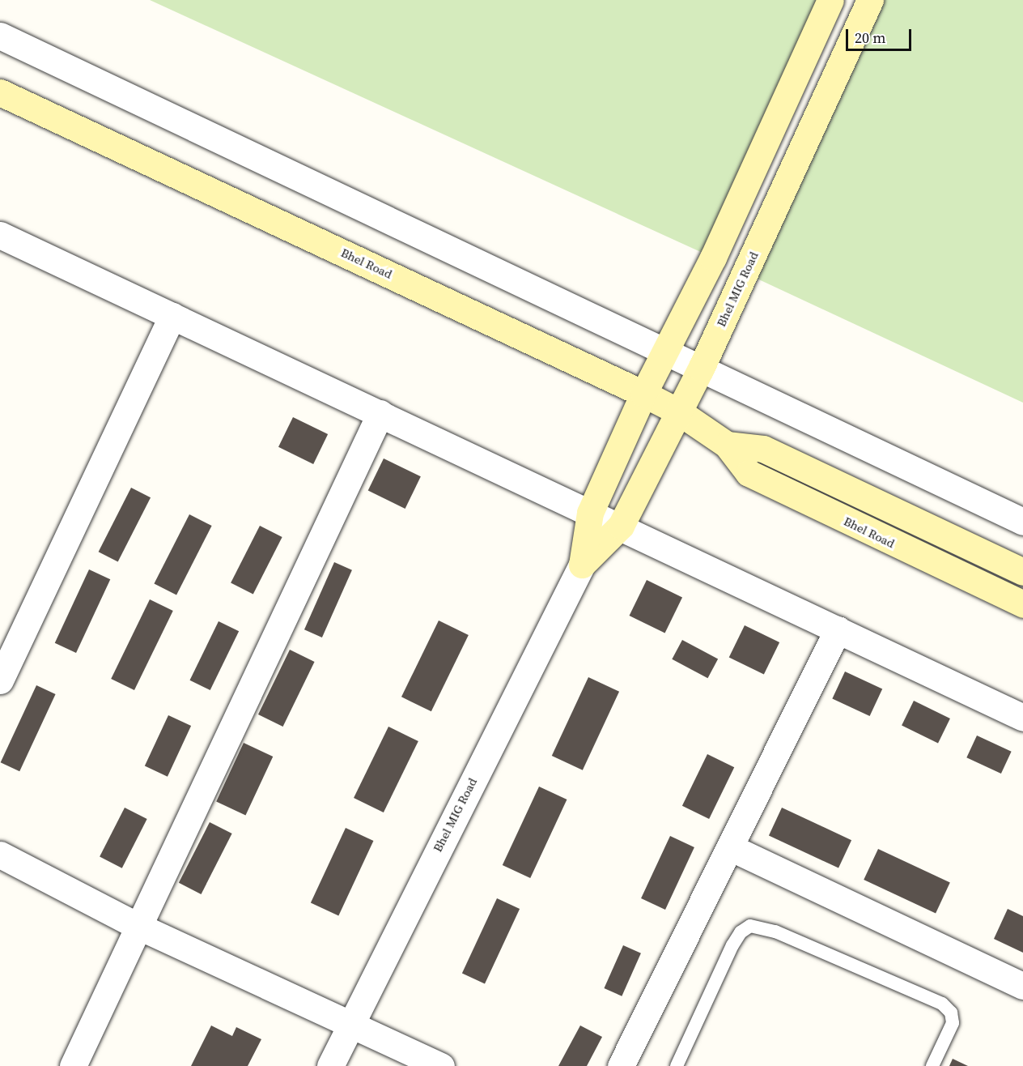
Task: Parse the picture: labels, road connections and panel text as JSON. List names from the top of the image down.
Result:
{
  "streets": {
    "street": ["Bhel Road", "Bhel MIG Road"]
  },
  "crossings": [
    ["Bhel Road", "Bhel MIG Road"]
  ],
  "scale_bar": "20 m"
}
